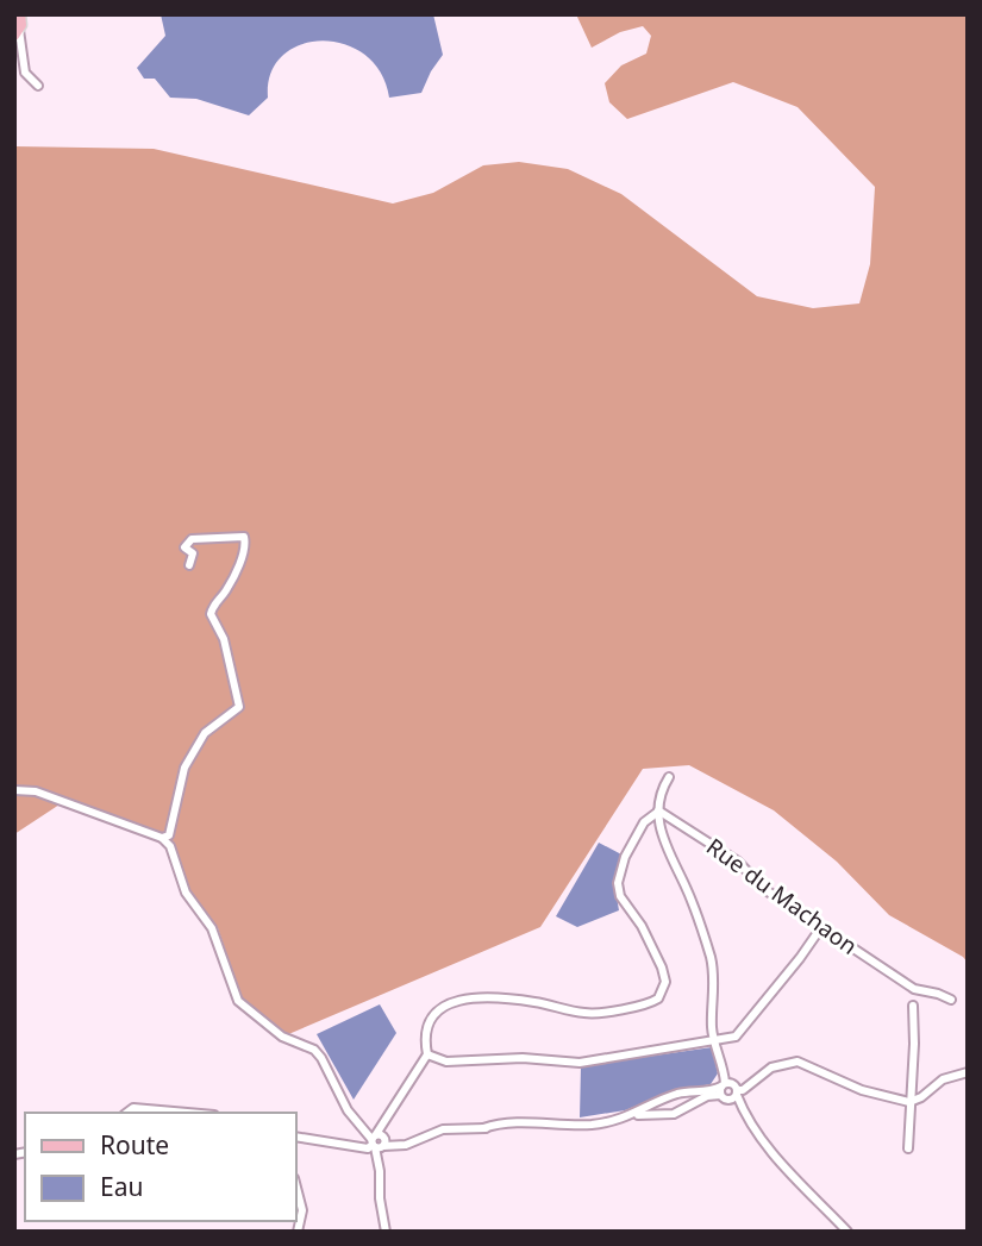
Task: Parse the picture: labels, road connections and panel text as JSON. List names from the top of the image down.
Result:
{
  "streets": {
    "street": ["Rue du Machaon"]
  },
  "legend": ["Route", "Eau"]
}
